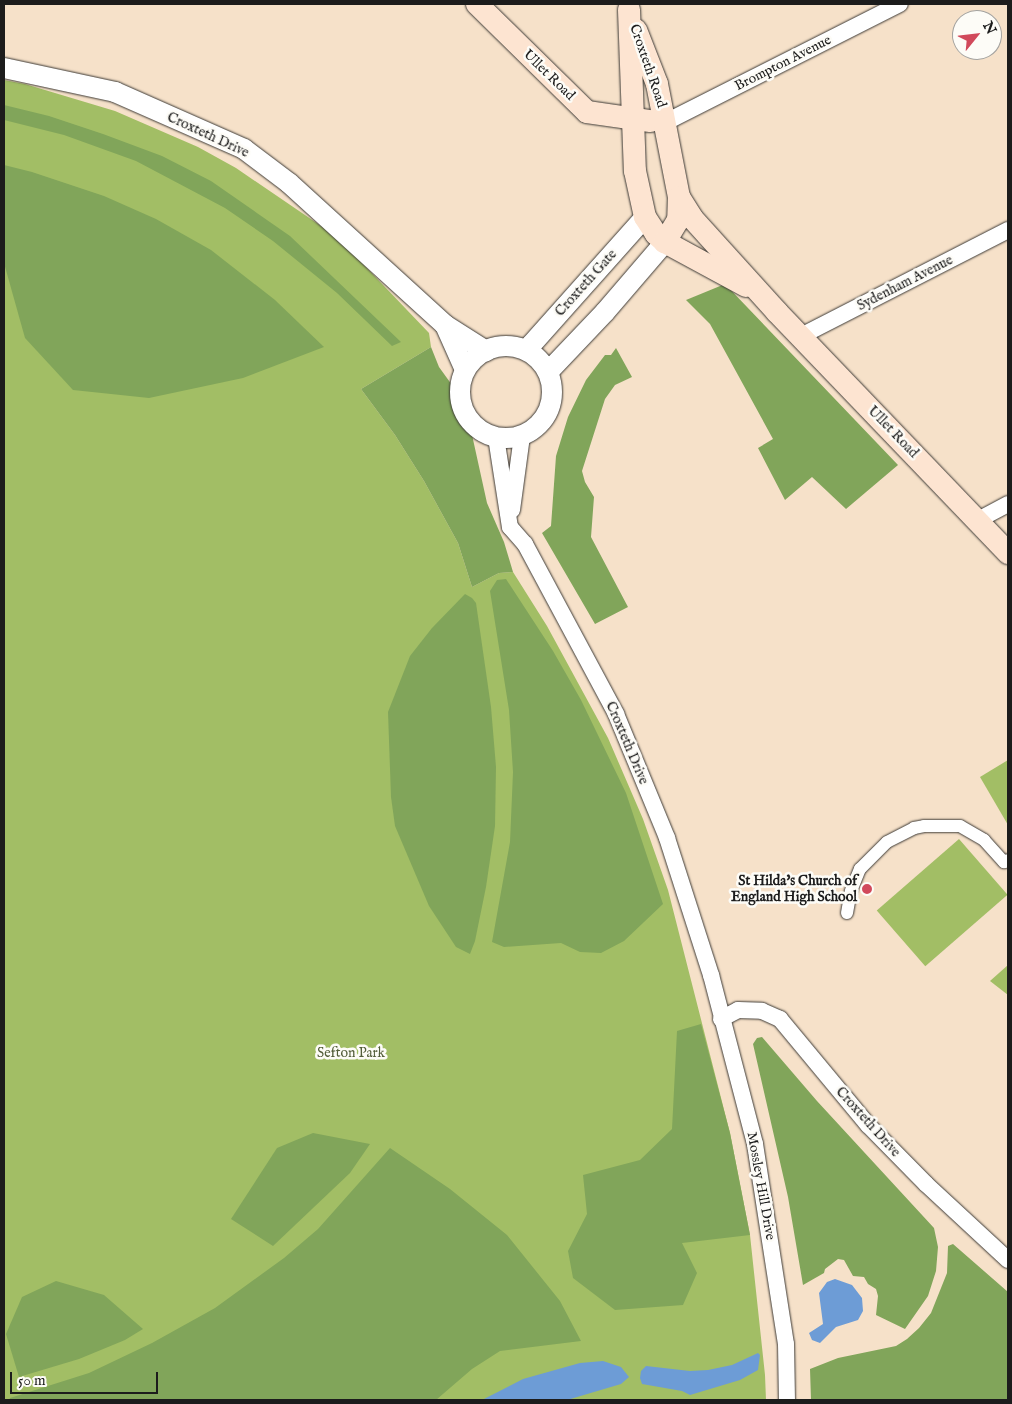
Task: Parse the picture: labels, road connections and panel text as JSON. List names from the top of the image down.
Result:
{
  "streets": {
    "main road": ["Croxteth Road", "Ullet Road"],
    "street": [
      "Brompton Avenue",
      "Croxteth Drive",
      "Croxteth Gate",
      "Sydenham Avenue",
      "Mossley Hill Drive"
    ]
  },
  "crossings": [
    ["Brompton Avenue", "Croxteth Road"],
    ["Croxteth Road", "Ullet Road"],
    ["Croxteth Road", "Croxteth Gate"],
    ["Ullet Road", "Croxteth Gate"],
    ["Ullet Road", "Sydenham Avenue"],
    ["Croxteth Drive", "Croxteth Gate"],
    ["Croxteth Drive", "Mossley Hill Drive"]
  ],
  "parks": ["Sefton Park"],
  "places": ["St Hilda's Church of England High School"],
  "scale_bar": "50 m",
  "north": "top right"
}
